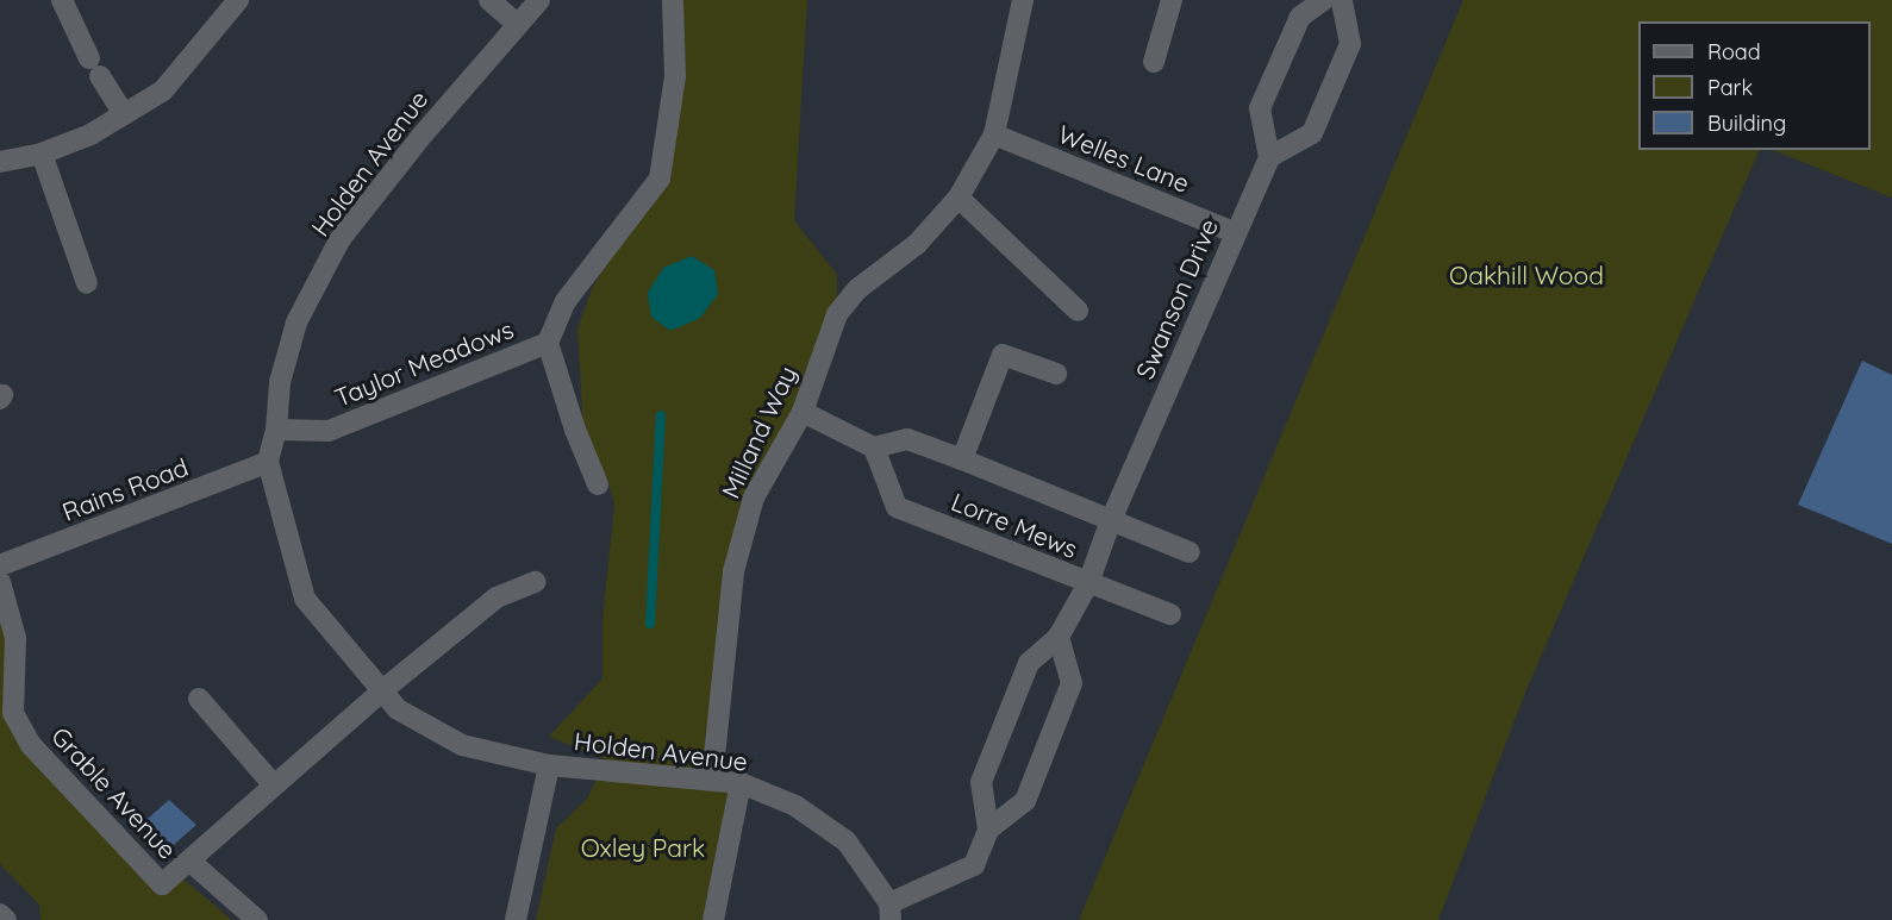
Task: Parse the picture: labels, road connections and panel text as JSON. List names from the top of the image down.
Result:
{
  "streets": {
    "street": [
      "Welles Lane",
      "Holden Avenue",
      "Swanson Drive",
      "Taylor Meadows",
      "Milland Way",
      "Rains Road",
      "Lorre Mews",
      "Grable Avenue"
    ]
  },
  "crossings": [
    ["Welles Lane", "Swanson Drive"],
    ["Welles Lane", "Milland Way"],
    ["Holden Avenue", "Taylor Meadows"],
    ["Holden Avenue", "Milland Way"],
    ["Holden Avenue", "Rains Road"],
    ["Holden Avenue", "Grable Avenue"],
    ["Swanson Drive", "Lorre Mews"]
  ],
  "parks": ["Oakhill Wood", "Oxley Park"],
  "legend": ["Road", "Park", "Building"]
}
